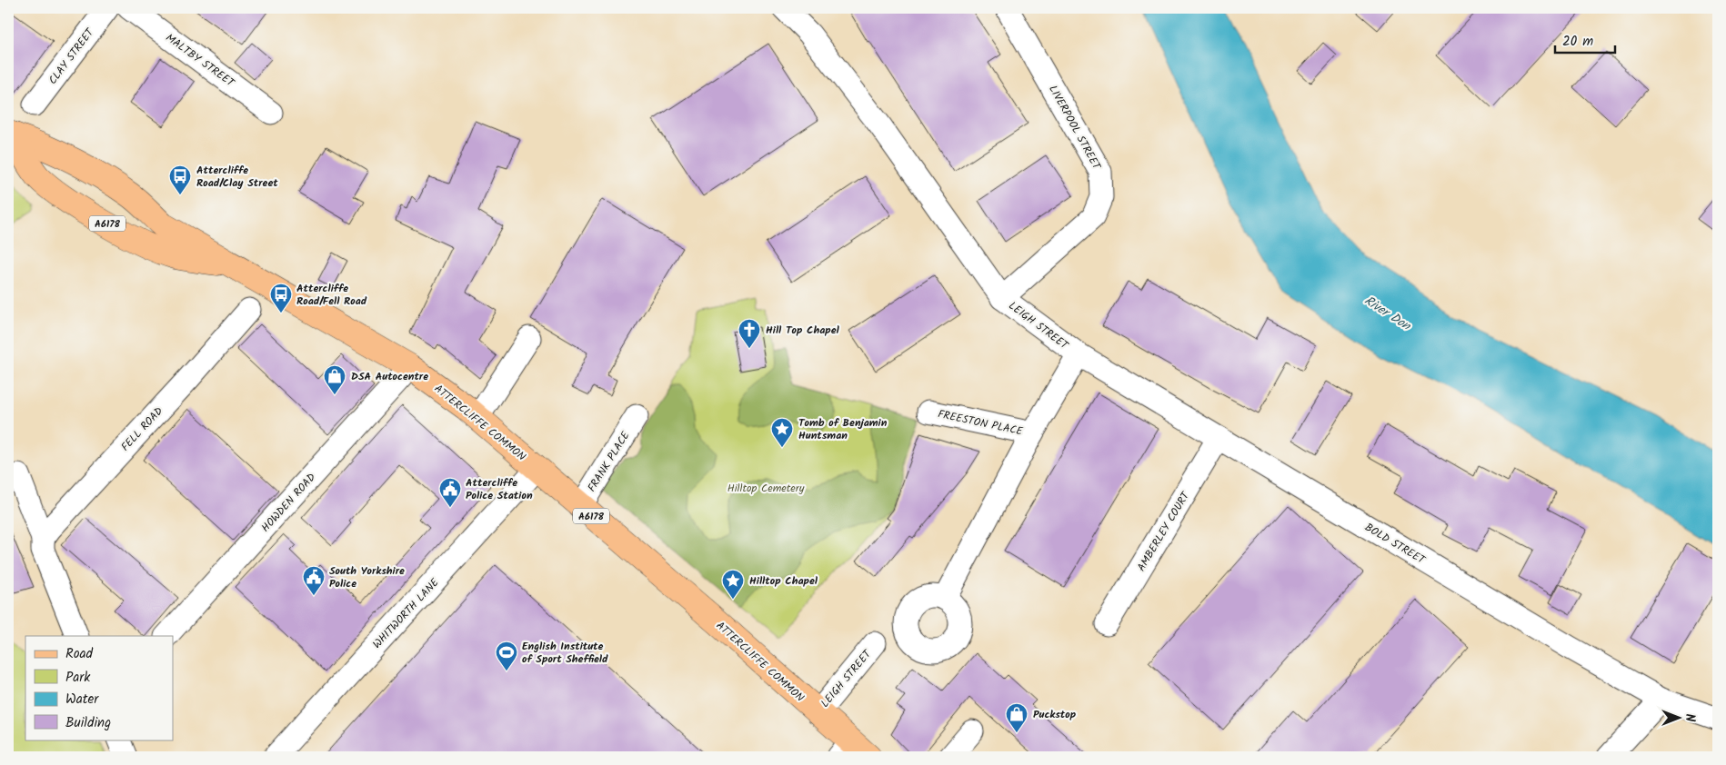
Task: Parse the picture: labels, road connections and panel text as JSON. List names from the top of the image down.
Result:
{
  "streets": {
    "main road": ["A6178", "ATTERCLIFFE COMMON"],
    "street": [
      "CLAY STREET",
      "MALTBY STREET",
      "LIVERPOOL STREET",
      "LEIGH STREET",
      "FREESTON PLACE",
      "FELL ROAD",
      "FRANK PLACE",
      "HOWDEN ROAD",
      "AMBERLEY COURT",
      "BOLD STREET",
      "WHITWORTH LANE"
    ]
  },
  "crossings": [
    ["LIVERPOOL STREET", "LEIGH STREET"],
    ["LEIGH STREET", "ATTERCLIFFE COMMON"],
    ["LEIGH STREET", "FREESTON PLACE"],
    ["LEIGH STREET", "BOLD STREET"],
    ["ATTERCLIFFE COMMON", "FRANK PLACE"],
    ["ATTERCLIFFE COMMON", "HOWDEN ROAD"],
    ["ATTERCLIFFE COMMON", "WHITWORTH LANE"],
    ["AMBERLEY COURT", "BOLD STREET"]
  ],
  "water": ["River Don"],
  "parks": ["Hilltop Cemetery"],
  "places": {
    "bus stop": ["Attercliffe Road/Clay Street", "Attercliffe Road/Fell Road"],
    "church": ["Hill Top Chapel"],
    "shop": ["DSA Autocentre", "Puckstop"],
    "place": ["Tomb of Benjamin Huntsman", "Hilltop Chapel"],
    "public building": ["Attercliffe Police Station", "South Yorkshire Police"],
    "sports": ["English Institute of Sport Sheffield"]
  },
  "legend": [
    "Road",
    "Park",
    "Water",
    "Building"
  ],
  "scale_bar": "20 m",
  "north": "right"
}
